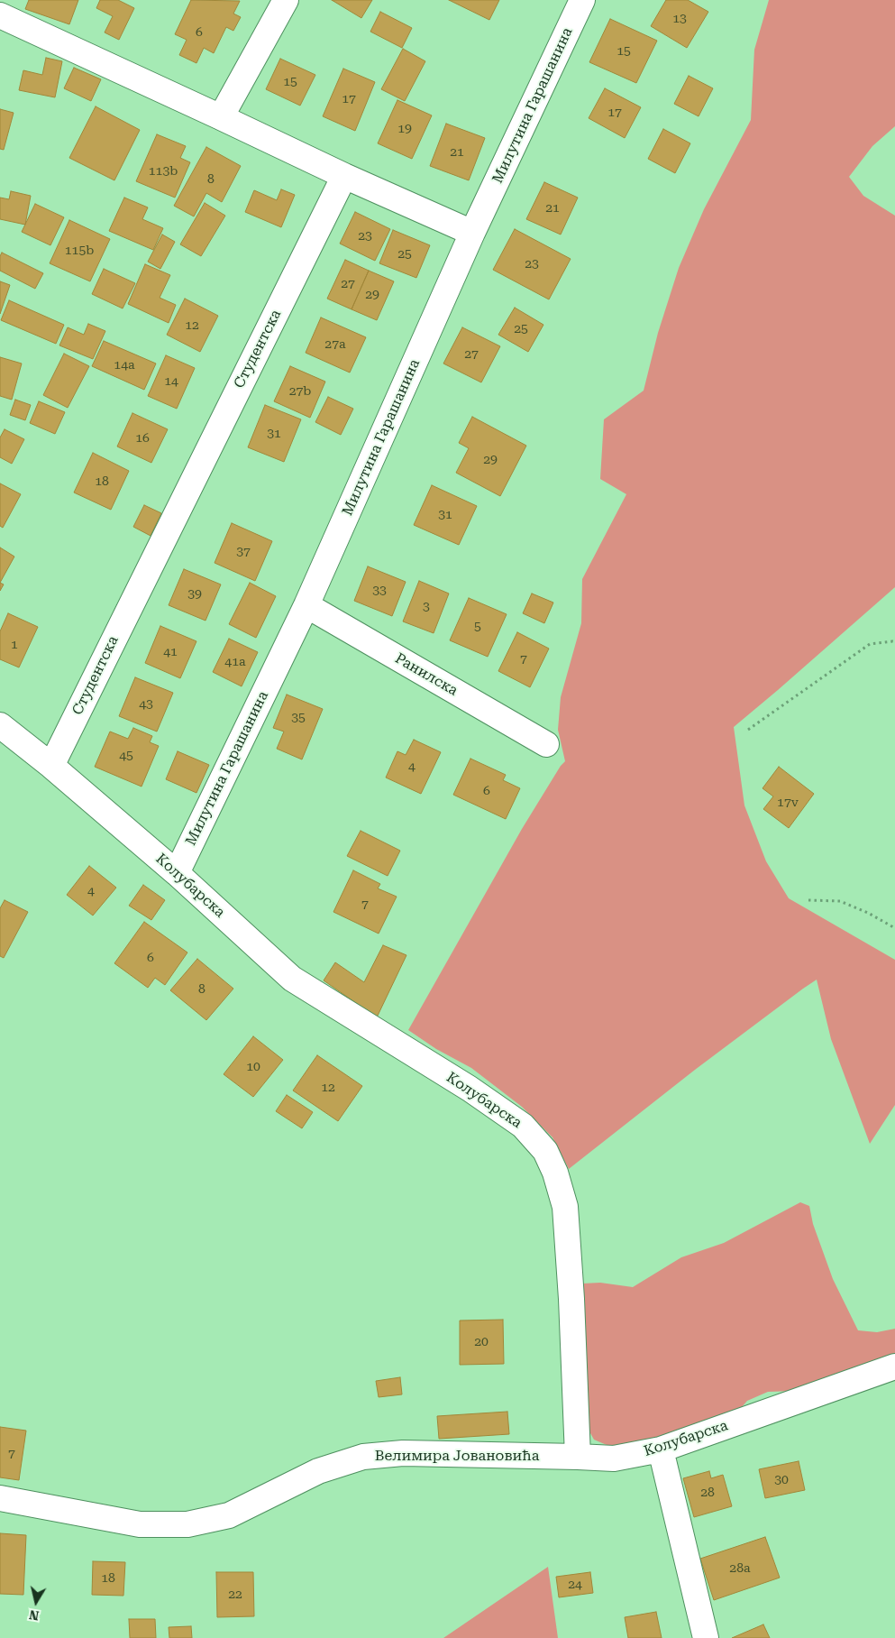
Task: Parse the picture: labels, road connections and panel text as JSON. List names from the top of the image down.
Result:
{
  "streets": {
    "street": [
      "Милутина Гарашанина",
      "Студентска",
      "Ранилска",
      "Колубарска",
      "Велимира Јовановића"
    ]
  },
  "crossings": [
    ["Милутина Гарашанина", "Ранилска"],
    ["Милутина Гарашанина", "Колубарска"],
    ["Студентска", "Колубарска"],
    ["Колубарска", "Велимира Јовановића"]
  ],
  "house_numbers": [
    "13",
    "6",
    "15",
    "15",
    "17",
    "17",
    "19",
    "21",
    "113b",
    "8",
    "21",
    "23",
    "115b",
    "25",
    "23",
    "27",
    "29",
    "12",
    "25",
    "27a",
    "27",
    "14a",
    "14",
    "27b",
    "31",
    "16",
    "29",
    "18",
    "31",
    "37",
    "33",
    "39",
    "3",
    "5",
    "1",
    "41",
    "7",
    "41a",
    "43",
    "35",
    "45",
    "4",
    "6",
    "17v",
    "4",
    "7",
    "6",
    "8",
    "10",
    "12",
    "20",
    "7",
    "30",
    "28",
    "28a",
    "18",
    "24",
    "22"
  ],
  "north": "bottom"
}
